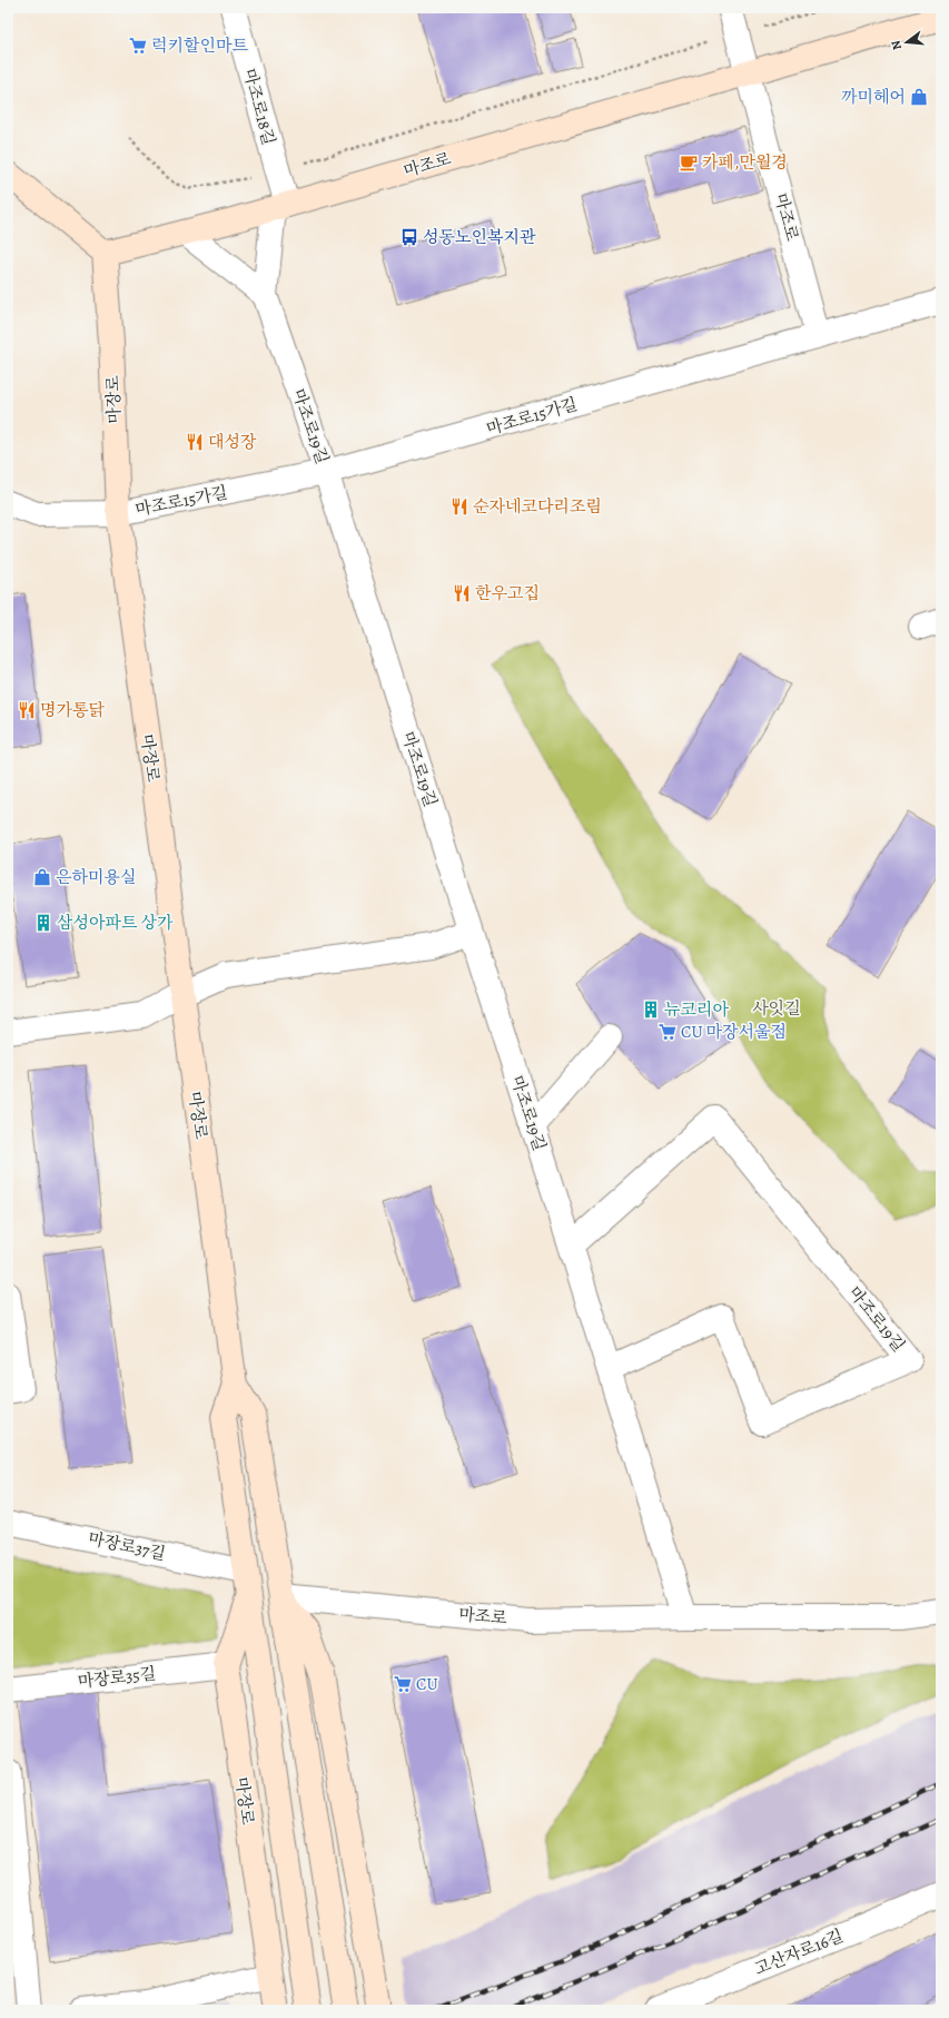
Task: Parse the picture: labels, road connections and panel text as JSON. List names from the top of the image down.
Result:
{
  "streets": {
    "main road": ["마조로", "마장로"],
    "street": [
      "마조로18길",
      "마조로15가길",
      "마조로19길",
      "마장로37길",
      "마장로35길",
      "고산자로16길"
    ]
  },
  "crossings": [
    ["마조로18길", "마조로"],
    ["마조로", "마장로"],
    ["마조로", "마조로15가길"],
    ["마조로", "마조로19길"],
    ["마장로", "마조로15가길"],
    ["마장로", "마장로37길"],
    ["마장로", "마장로35길"],
    ["마조로15가길", "마조로19길"]
  ],
  "parks": ["사잇길"],
  "places": {
    "supermarket": ["럭키할인마트", "CU 마장서울점", "CU"],
    "shop": ["까미헤어", "은하미용실"],
    "cafe": ["카페,만월경"],
    "bus stop": ["성동노인복지관"],
    "restaurant": [
      "대성장",
      "순자네코다리조림",
      "한우고집",
      "명가통닭"
    ],
    "building": ["삼성아파트 상가", "뉴코리아"]
  },
  "north": "left"
}
